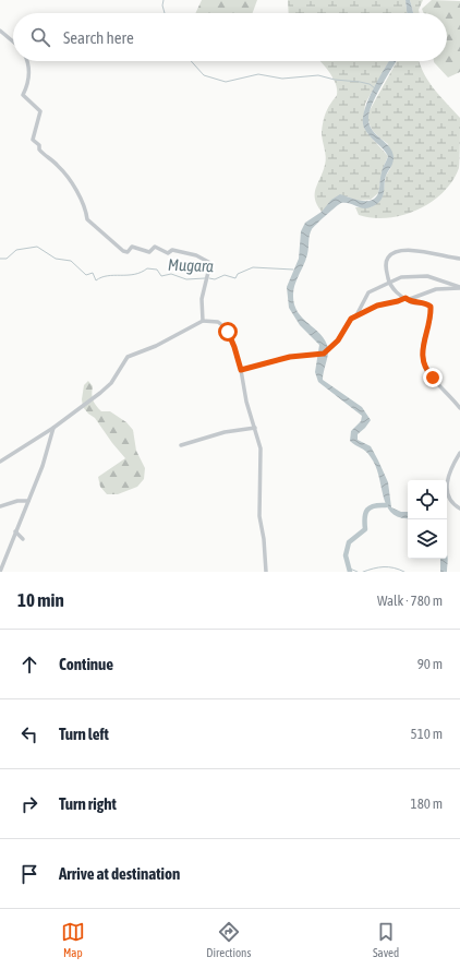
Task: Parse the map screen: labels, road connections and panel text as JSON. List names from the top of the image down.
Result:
{
  "water": ["Mugara"],
  "page": {
    "search": "Search here",
    "heading": ["10 min", "Walk · 780 m"],
    "list": [
      ["Continue", "90 m"],
      ["Turn left", "510 m"],
      ["Turn right", "180 m"],
      "Arrive at destination"
    ],
    "nav": ["Map", "Directions", "Saved"]
  }
}
